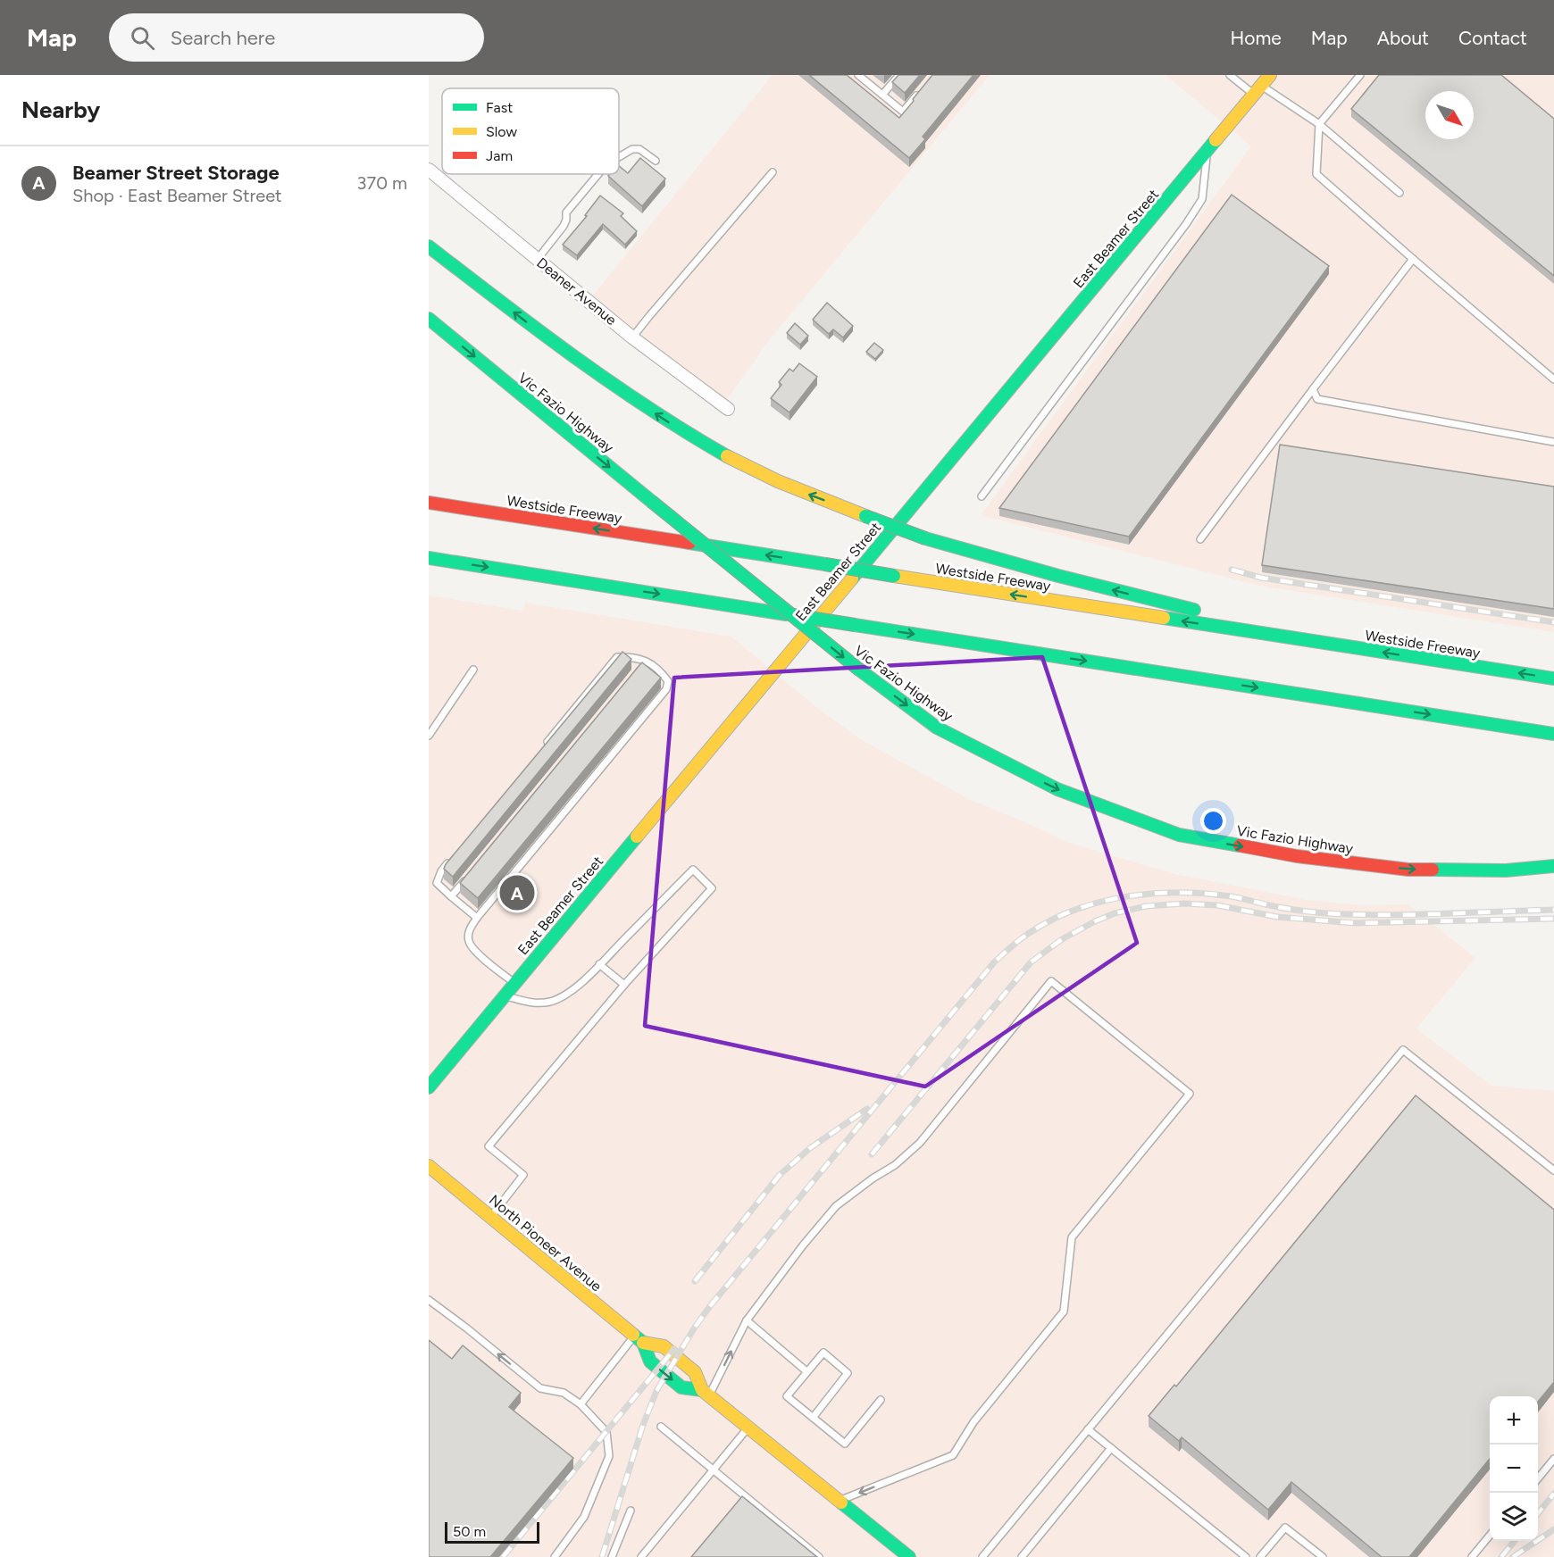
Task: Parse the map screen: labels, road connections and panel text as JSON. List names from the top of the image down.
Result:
{
  "streets": {
    "main road": [
      "East Beamer Street",
      "Vic Fazio Highway",
      "Westside Freeway",
      "North Pioneer Avenue"
    ],
    "street": ["Deaner Avenue"]
  },
  "legend": ["Fast", "Slow", "Jam"],
  "scale_bar": "50 m",
  "north": "bottom right",
  "page": {
    "header": "Map",
    "search": "Search here",
    "nav": [
      "Home",
      "Map",
      "About",
      "Contact"
    ],
    "heading": "Nearby",
    "list": [
      {
        "mark": "A",
        "name": "Beamer Street Storage",
        "note": "Shop · East Beamer Street",
        "value": "370 m"
      }
    ],
    "pins": "A",
    "map_buttons": ["+", "−"],
    "scale": "50 m"
  }
}
